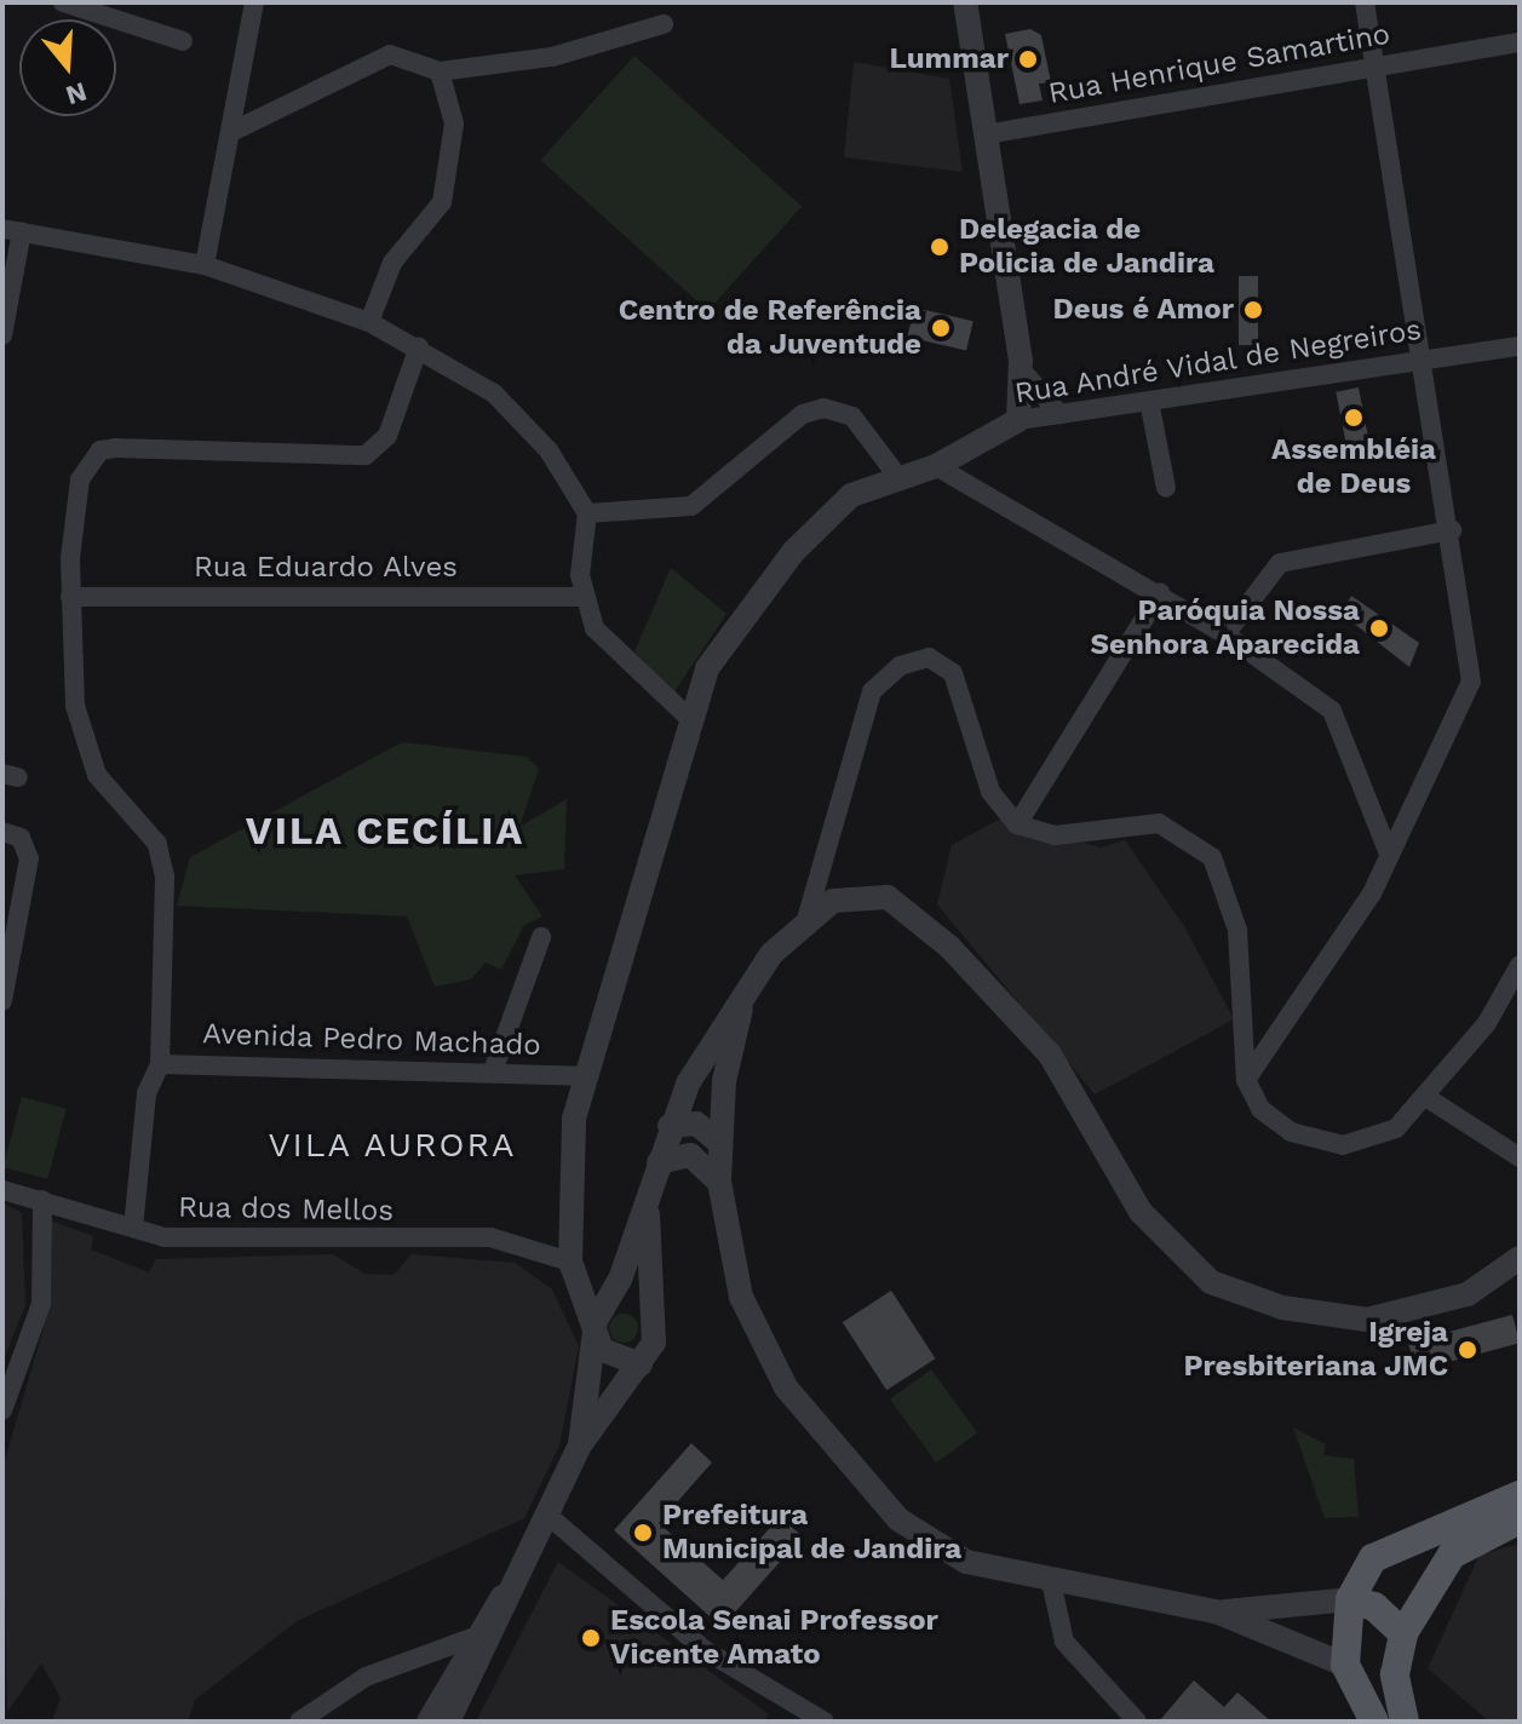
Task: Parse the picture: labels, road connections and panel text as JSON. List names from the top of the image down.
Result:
{
  "streets": {
    "street": [
      "Rua Henrique Samartino",
      "Rua André Vidal de Negreiros",
      "Rua Eduardo Alves",
      "Avenida Pedro Machado",
      "Rua dos Mellos"
    ]
  },
  "crossings": [
    ["Rua André Vidal de Negreiros", "Avenida Pedro Machado"],
    ["Rua André Vidal de Negreiros", "Rua dos Mellos"]
  ],
  "districts": ["VILA CECÍLIA", "VILA AURORA"],
  "places": [
    "Lummar",
    "Delegacia de Policia de Jandira",
    "Deus é Amor",
    "Centro de Referência da Juventude",
    "Assembléia de Deus",
    "Paróquia Nossa Senhora Aparecida",
    "Igreja Presbiteriana JMC",
    "Prefeitura Municipal de Jandira",
    "Escola Senai Professor Vicente Amato"
  ],
  "north": "bottom"
}
